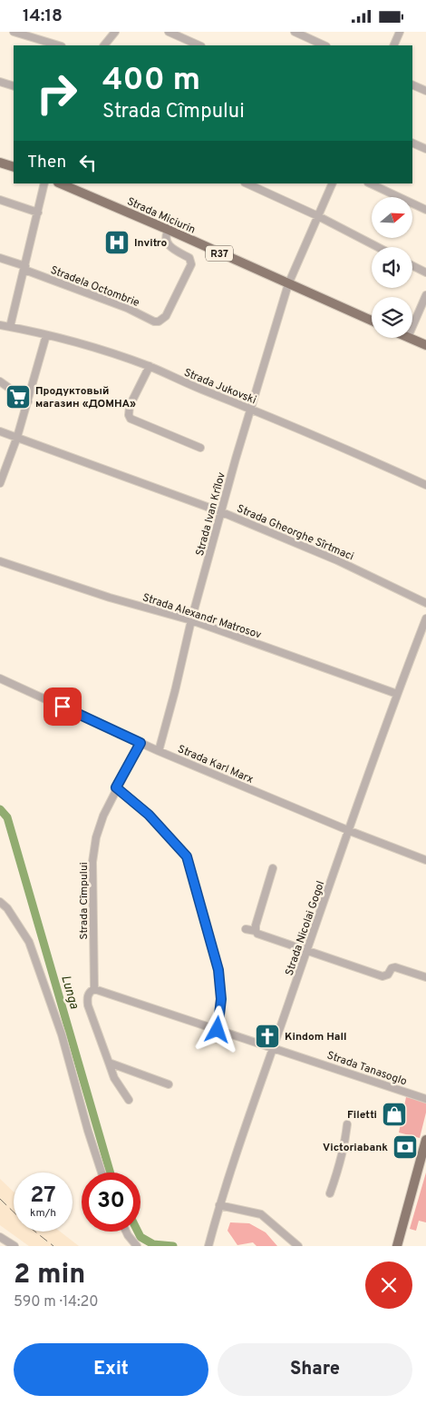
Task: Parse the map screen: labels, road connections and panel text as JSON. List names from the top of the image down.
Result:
{
  "streets": {
    "main road": ["Strada Miciurin", "R37"],
    "street": [
      "Stradela Octombrie",
      "Strada Jukovski",
      "Strada Ivan Krîlov",
      "Strada Gheorghe Sîrtmaci",
      "Strada Alexandr Matrosov",
      "Strada Karl Marx",
      "Strada Cîmpului",
      "Strada Nicolai Gogol",
      "Strada Tanasoglo"
    ]
  },
  "crossings": [
    ["Strada Miciurin", "Stradela Octombrie"],
    ["Strada Miciurin", "Strada Ivan Krîlov"],
    ["Strada Jukovski", "Strada Ivan Krîlov"],
    ["Strada Ivan Krîlov", "Strada Gheorghe Sîrtmaci"],
    ["Strada Ivan Krîlov", "Strada Alexandr Matrosov"],
    ["Strada Ivan Krîlov", "Strada Karl Marx"],
    ["Strada Alexandr Matrosov", "Strada Nicolai Gogol"],
    ["Strada Karl Marx", "Strada Cîmpului"],
    ["Strada Karl Marx", "Strada Nicolai Gogol"],
    ["Strada Cîmpului", "Strada Tanasoglo"],
    ["Strada Nicolai Gogol", "Strada Tanasoglo"]
  ],
  "water": ["Lunga"],
  "places": {
    "hospital": ["Invitro"],
    "supermarket": ["Продуктовый магазин «ДОМНА»"],
    "church": ["Kindom Hall"],
    "shop": ["Filetti"],
    "bank": ["Victoriabank"]
  },
  "north": "right",
  "page": {
    "status": "14:18",
    "turn": ["400 m", "Strada Cîmpului"],
    "then": "Then",
    "speed": "27 km/h",
    "limit": "30",
    "heading": ["2 min", "590 m · 14:20"],
    "buttons": ["Exit", "Share"]
  }
}
